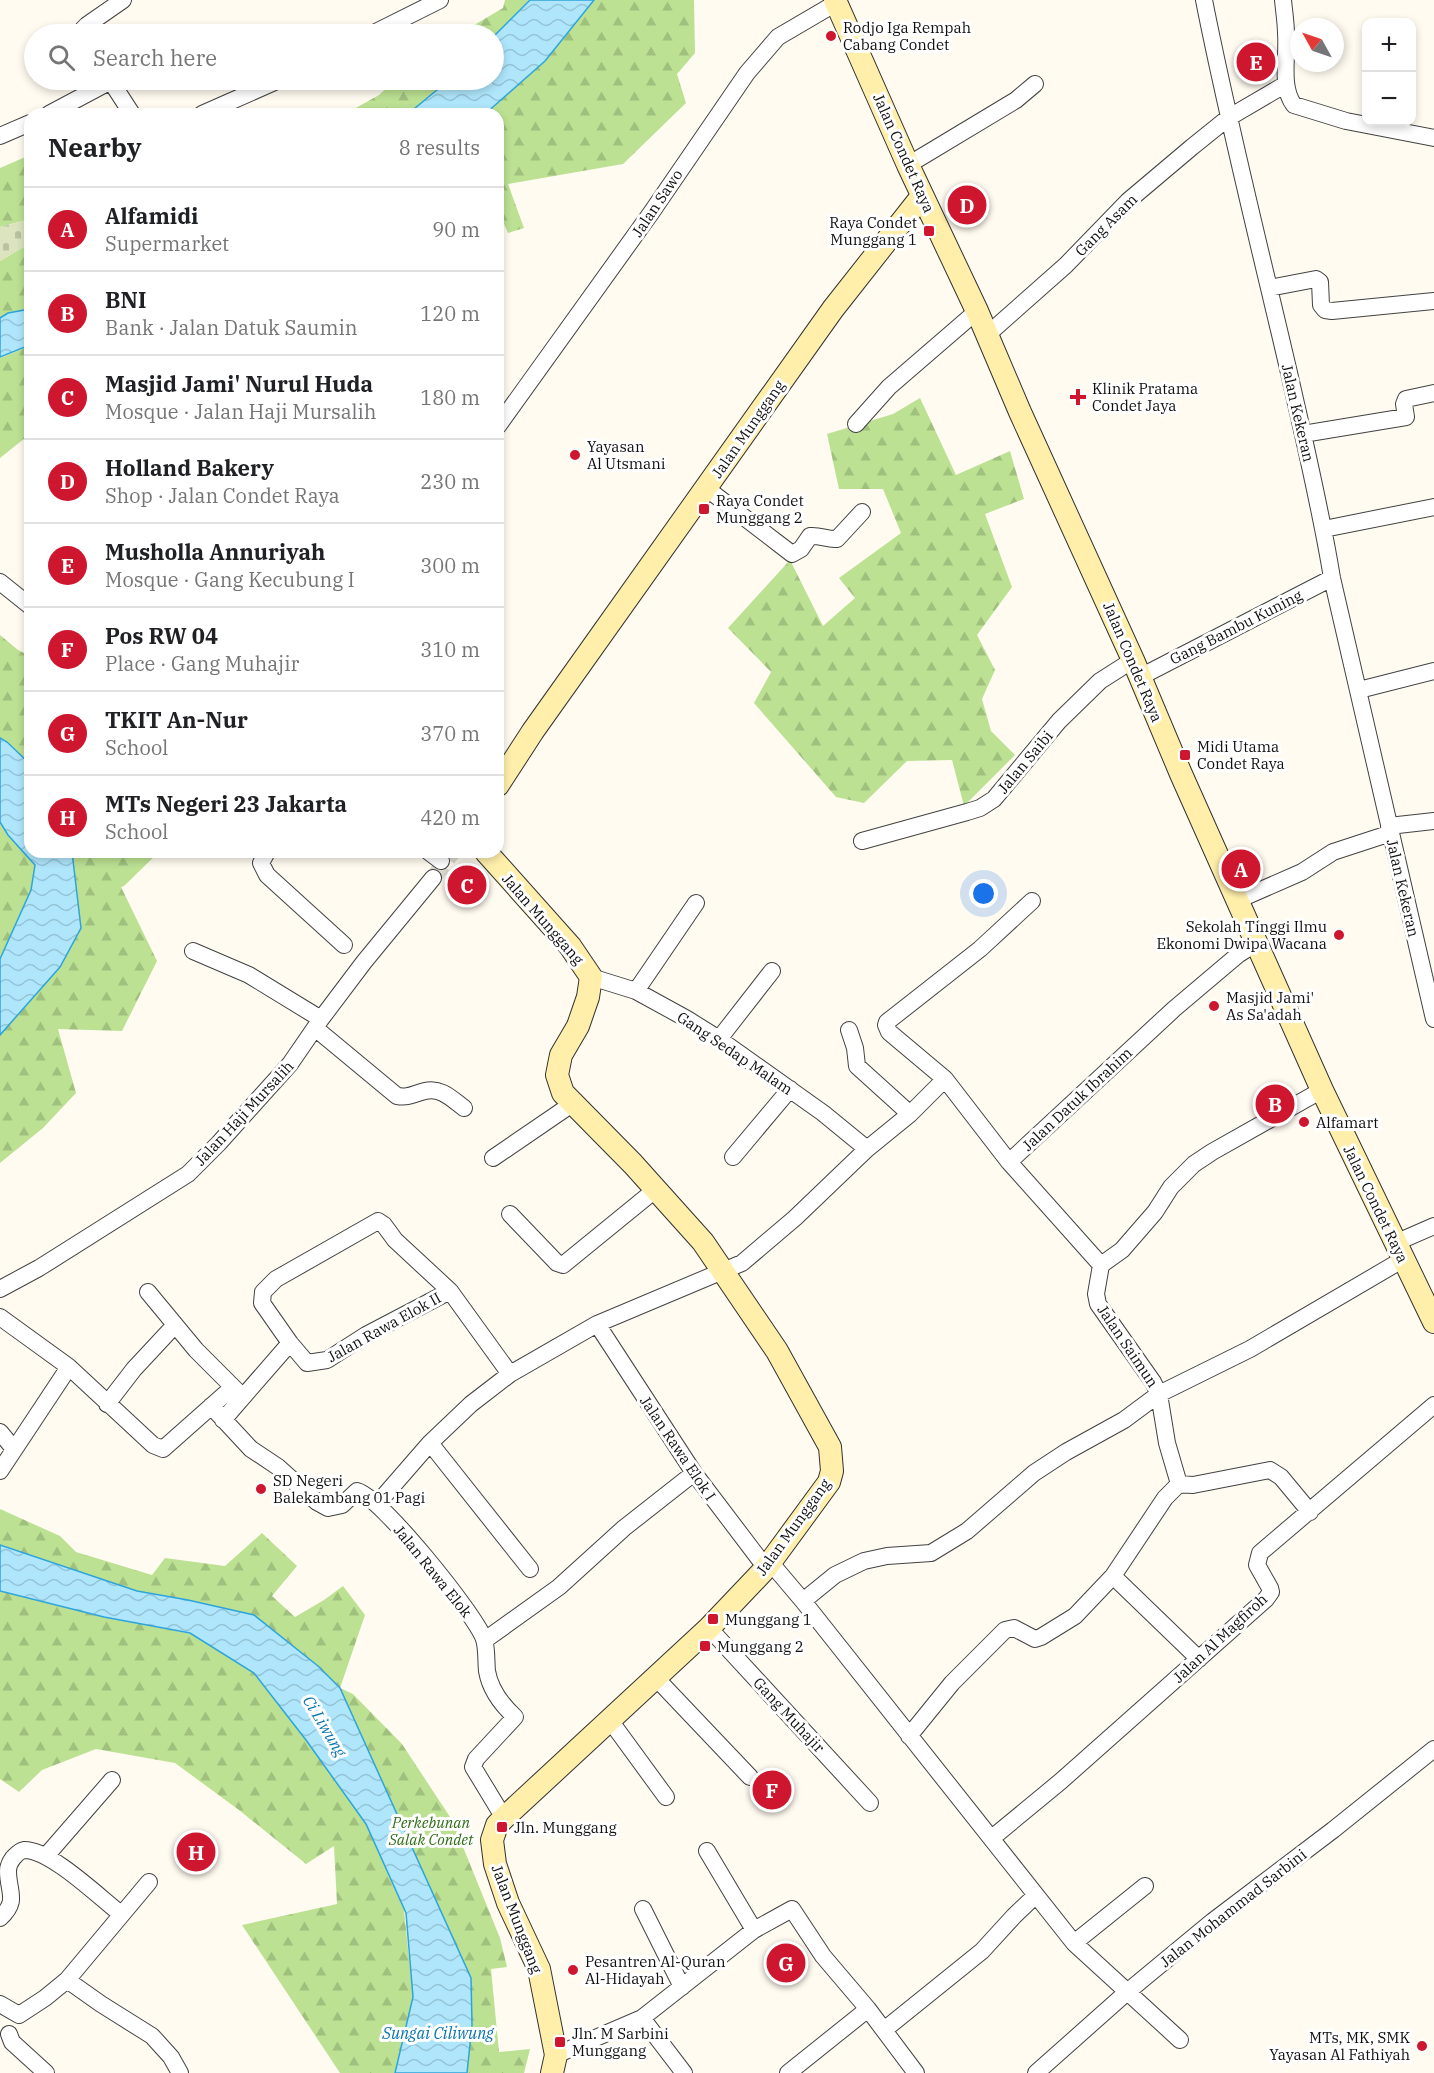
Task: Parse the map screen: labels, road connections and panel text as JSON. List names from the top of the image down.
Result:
{
  "streets": {
    "street": [
      "Jalan Condet Raya",
      "Jalan Sawo",
      "Gang Asam",
      "Jalan Kekeran",
      "Jalan Munggang",
      "Gang Bambu Kuning",
      "Jalan Saibi",
      "Gang Sedap Malam",
      "Jalan Datuk Ibrahim",
      "Jalan Haji Mursalih",
      "Jalan Rawa Elok II",
      "Jalan Saimun",
      "Jalan Rawa Elok I",
      "Jalan Rawa Elok",
      "Jalan Al Magfiroh",
      "Gang Muhajir",
      "Jalan Mohammad Sarbini"
    ]
  },
  "crossings": [
    ["Jalan Condet Raya", "Jalan Sawo"],
    ["Jalan Condet Raya", "Gang Asam"],
    ["Jalan Condet Raya", "Jalan Munggang"],
    ["Jalan Condet Raya", "Gang Bambu Kuning"],
    ["Jalan Condet Raya", "Jalan Saibi"],
    ["Jalan Condet Raya", "Jalan Datuk Ibrahim"],
    ["Gang Asam", "Jalan Kekeran"],
    ["Jalan Kekeran", "Gang Bambu Kuning"],
    ["Jalan Munggang", "Gang Sedap Malam"],
    ["Jalan Munggang", "Jalan Rawa Elok I"],
    ["Jalan Munggang", "Jalan Rawa Elok"],
    ["Jalan Munggang", "Gang Muhajir"],
    ["Gang Bambu Kuning", "Jalan Saibi"]
  ],
  "water": ["Ci Liwung", "Sungai Ciliwung"],
  "parks": ["Perkebunan Salak Condet"],
  "places": {
    "other": [
      "Rodjo Iga Rempah Cabang Condet",
      "Yayasan Al Utsmani",
      "Sekolah Tinggi Ilmu Ekonomi Dwipa Wacana",
      "Masjid Jami' As Sa'adah",
      "Alfamart",
      "SD Negeri Balekambang 01 Pagi",
      "Pesantren Al-Quran Al-Hidayah",
      "MTs, MK, SMK Yayasan Al Fathiyah"
    ],
    "transit": [
      "Raya Condet Munggang 1",
      "Raya Condet Munggang 2",
      "Midi Utama Condet Raya",
      "Munggang 1",
      "Munggang 2",
      "Jln. Munggang",
      "Jln. M Sarbini Munggang"
    ],
    "health": ["Klinik Pratama Condet Jaya"]
  },
  "north": "top left",
  "page": {
    "map_buttons": ["+", "−"],
    "search": "Search here",
    "pins": [
      "E",
      "D",
      "A",
      "C",
      "B",
      "F",
      "H",
      "G"
    ],
    "heading": ["Nearby", "8 results"],
    "list": [
      {
        "mark": "A",
        "name": "Alfamidi",
        "note": "Supermarket",
        "value": "90 m"
      },
      {
        "mark": "B",
        "name": "BNI",
        "note": "Bank · Jalan Datuk Saumin",
        "value": "120 m"
      },
      {
        "mark": "C",
        "name": "Masjid Jami' Nurul Huda",
        "note": "Mosque · Jalan Haji Mursalih",
        "value": "180 m"
      },
      {
        "mark": "D",
        "name": "Holland Bakery",
        "note": "Shop · Jalan Condet Raya",
        "value": "230 m"
      },
      {
        "mark": "E",
        "name": "Musholla Annuriyah",
        "note": "Mosque · Gang Kecubung I",
        "value": "300 m"
      },
      {
        "mark": "F",
        "name": "Pos RW 04",
        "note": "Place · Gang Muhajir",
        "value": "310 m"
      },
      {
        "mark": "G",
        "name": "TKIT An-Nur",
        "note": "School",
        "value": "370 m"
      },
      {
        "mark": "H",
        "name": "MTs Negeri 23 Jakarta",
        "note": "School",
        "value": "420 m"
      }
    ]
  }
}
